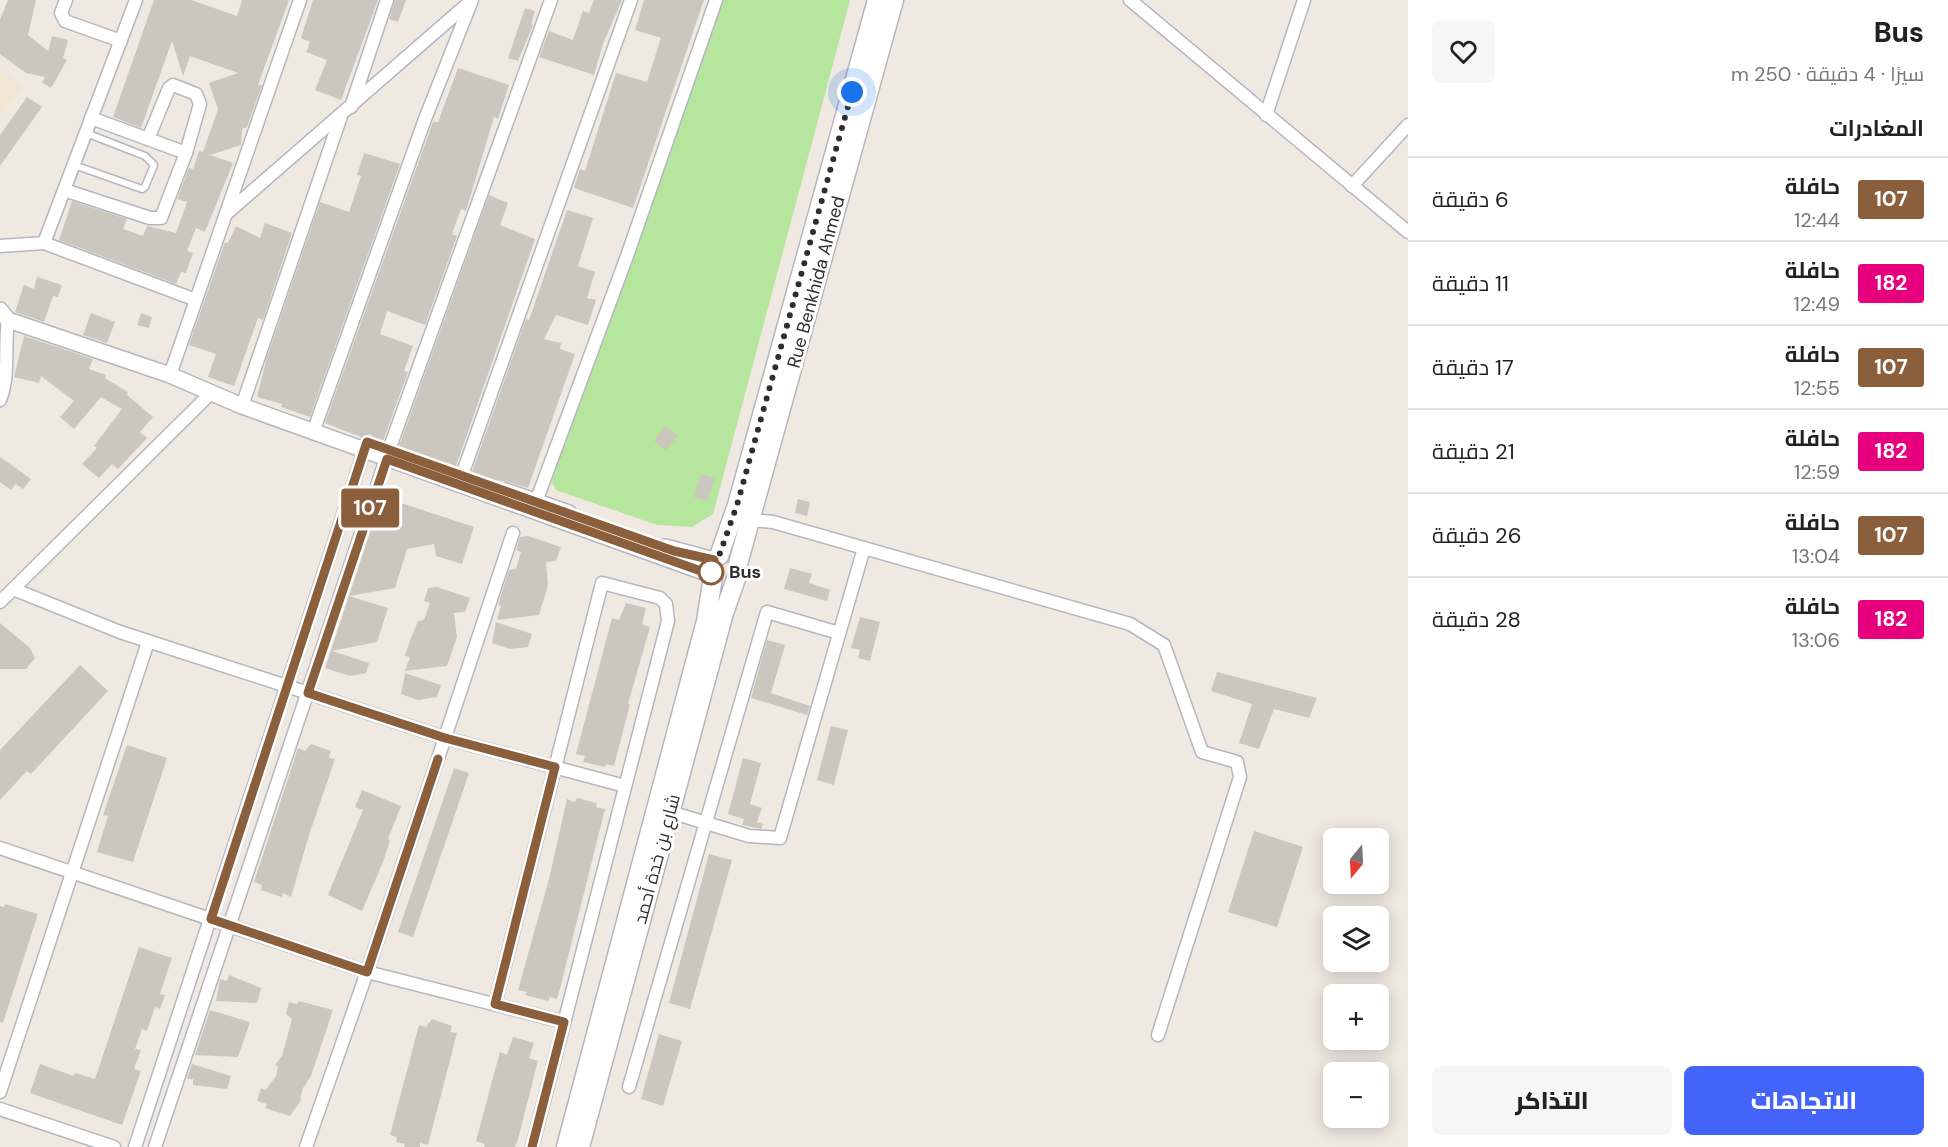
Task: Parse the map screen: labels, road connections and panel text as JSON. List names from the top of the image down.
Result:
{
  "streets": {
    "main road": ["Rue Benkhida Ahmed", "شارع بن خدة أحمد"]
  },
  "crossings": [
    ["Rue Benkhida Ahmed", "شارع بن خدة أحمد"]
  ],
  "places": ["Bus"],
  "lines": ["bus line 107"],
  "north": "bottom",
  "page": {
    "heading": [
      ["Bus", "سيرًا · 4 دقيقة · 250 m"],
      "المغادرات"
    ],
    "on_map": "107",
    "list": [
      {
        "mark": "107",
        "name": "حافلة",
        "note": "12:44",
        "value": "6 دقيقة"
      },
      {
        "mark": "182",
        "name": "حافلة",
        "note": "12:49",
        "value": "11 دقيقة"
      },
      {
        "mark": "107",
        "name": "حافلة",
        "note": "12:55",
        "value": "17 دقيقة"
      },
      {
        "mark": "182",
        "name": "حافلة",
        "note": "12:59",
        "value": "21 دقيقة"
      },
      {
        "mark": "107",
        "name": "حافلة",
        "note": "13:04",
        "value": "26 دقيقة"
      },
      {
        "mark": "182",
        "name": "حافلة",
        "note": "13:06",
        "value": "28 دقيقة"
      }
    ],
    "map_buttons": ["+", "−"],
    "buttons": ["الاتجاهات", "التذاكر"]
  }
}
